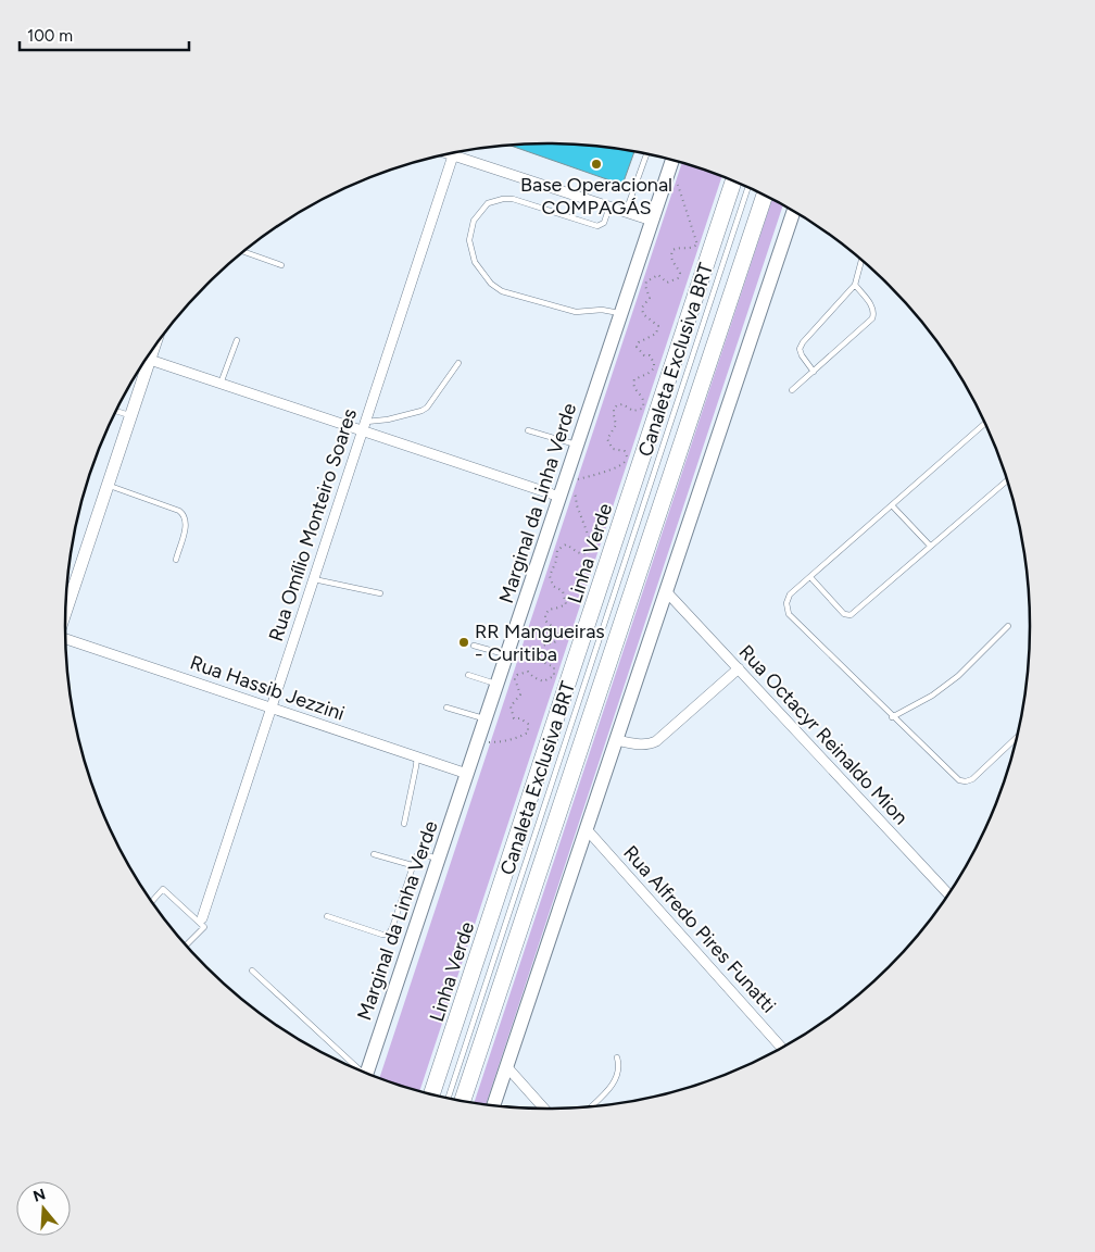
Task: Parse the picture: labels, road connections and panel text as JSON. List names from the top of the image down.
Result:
{
  "streets": {
    "highway": ["Linha Verde"],
    "main road": ["Marginal da Linha Verde"],
    "street": [
      "Rua Omílio Monteiro Soares",
      "Rua Hassib Jezzini",
      "Rua Octacyr Reinaldo Mion",
      "Rua Alfredo Pires Funatti"
    ],
    "lane": ["Canaleta Exclusiva BRT"]
  },
  "crossings": [
    ["Marginal da Linha Verde", "Rua Hassib Jezzini"],
    ["Rua Omílio Monteiro Soares", "Rua Hassib Jezzini"]
  ],
  "places": ["Base Operacional COMPAGÁS", "RR Mangueiras - Curitiba"],
  "scale_bar": "100 m",
  "north": "top"
}
